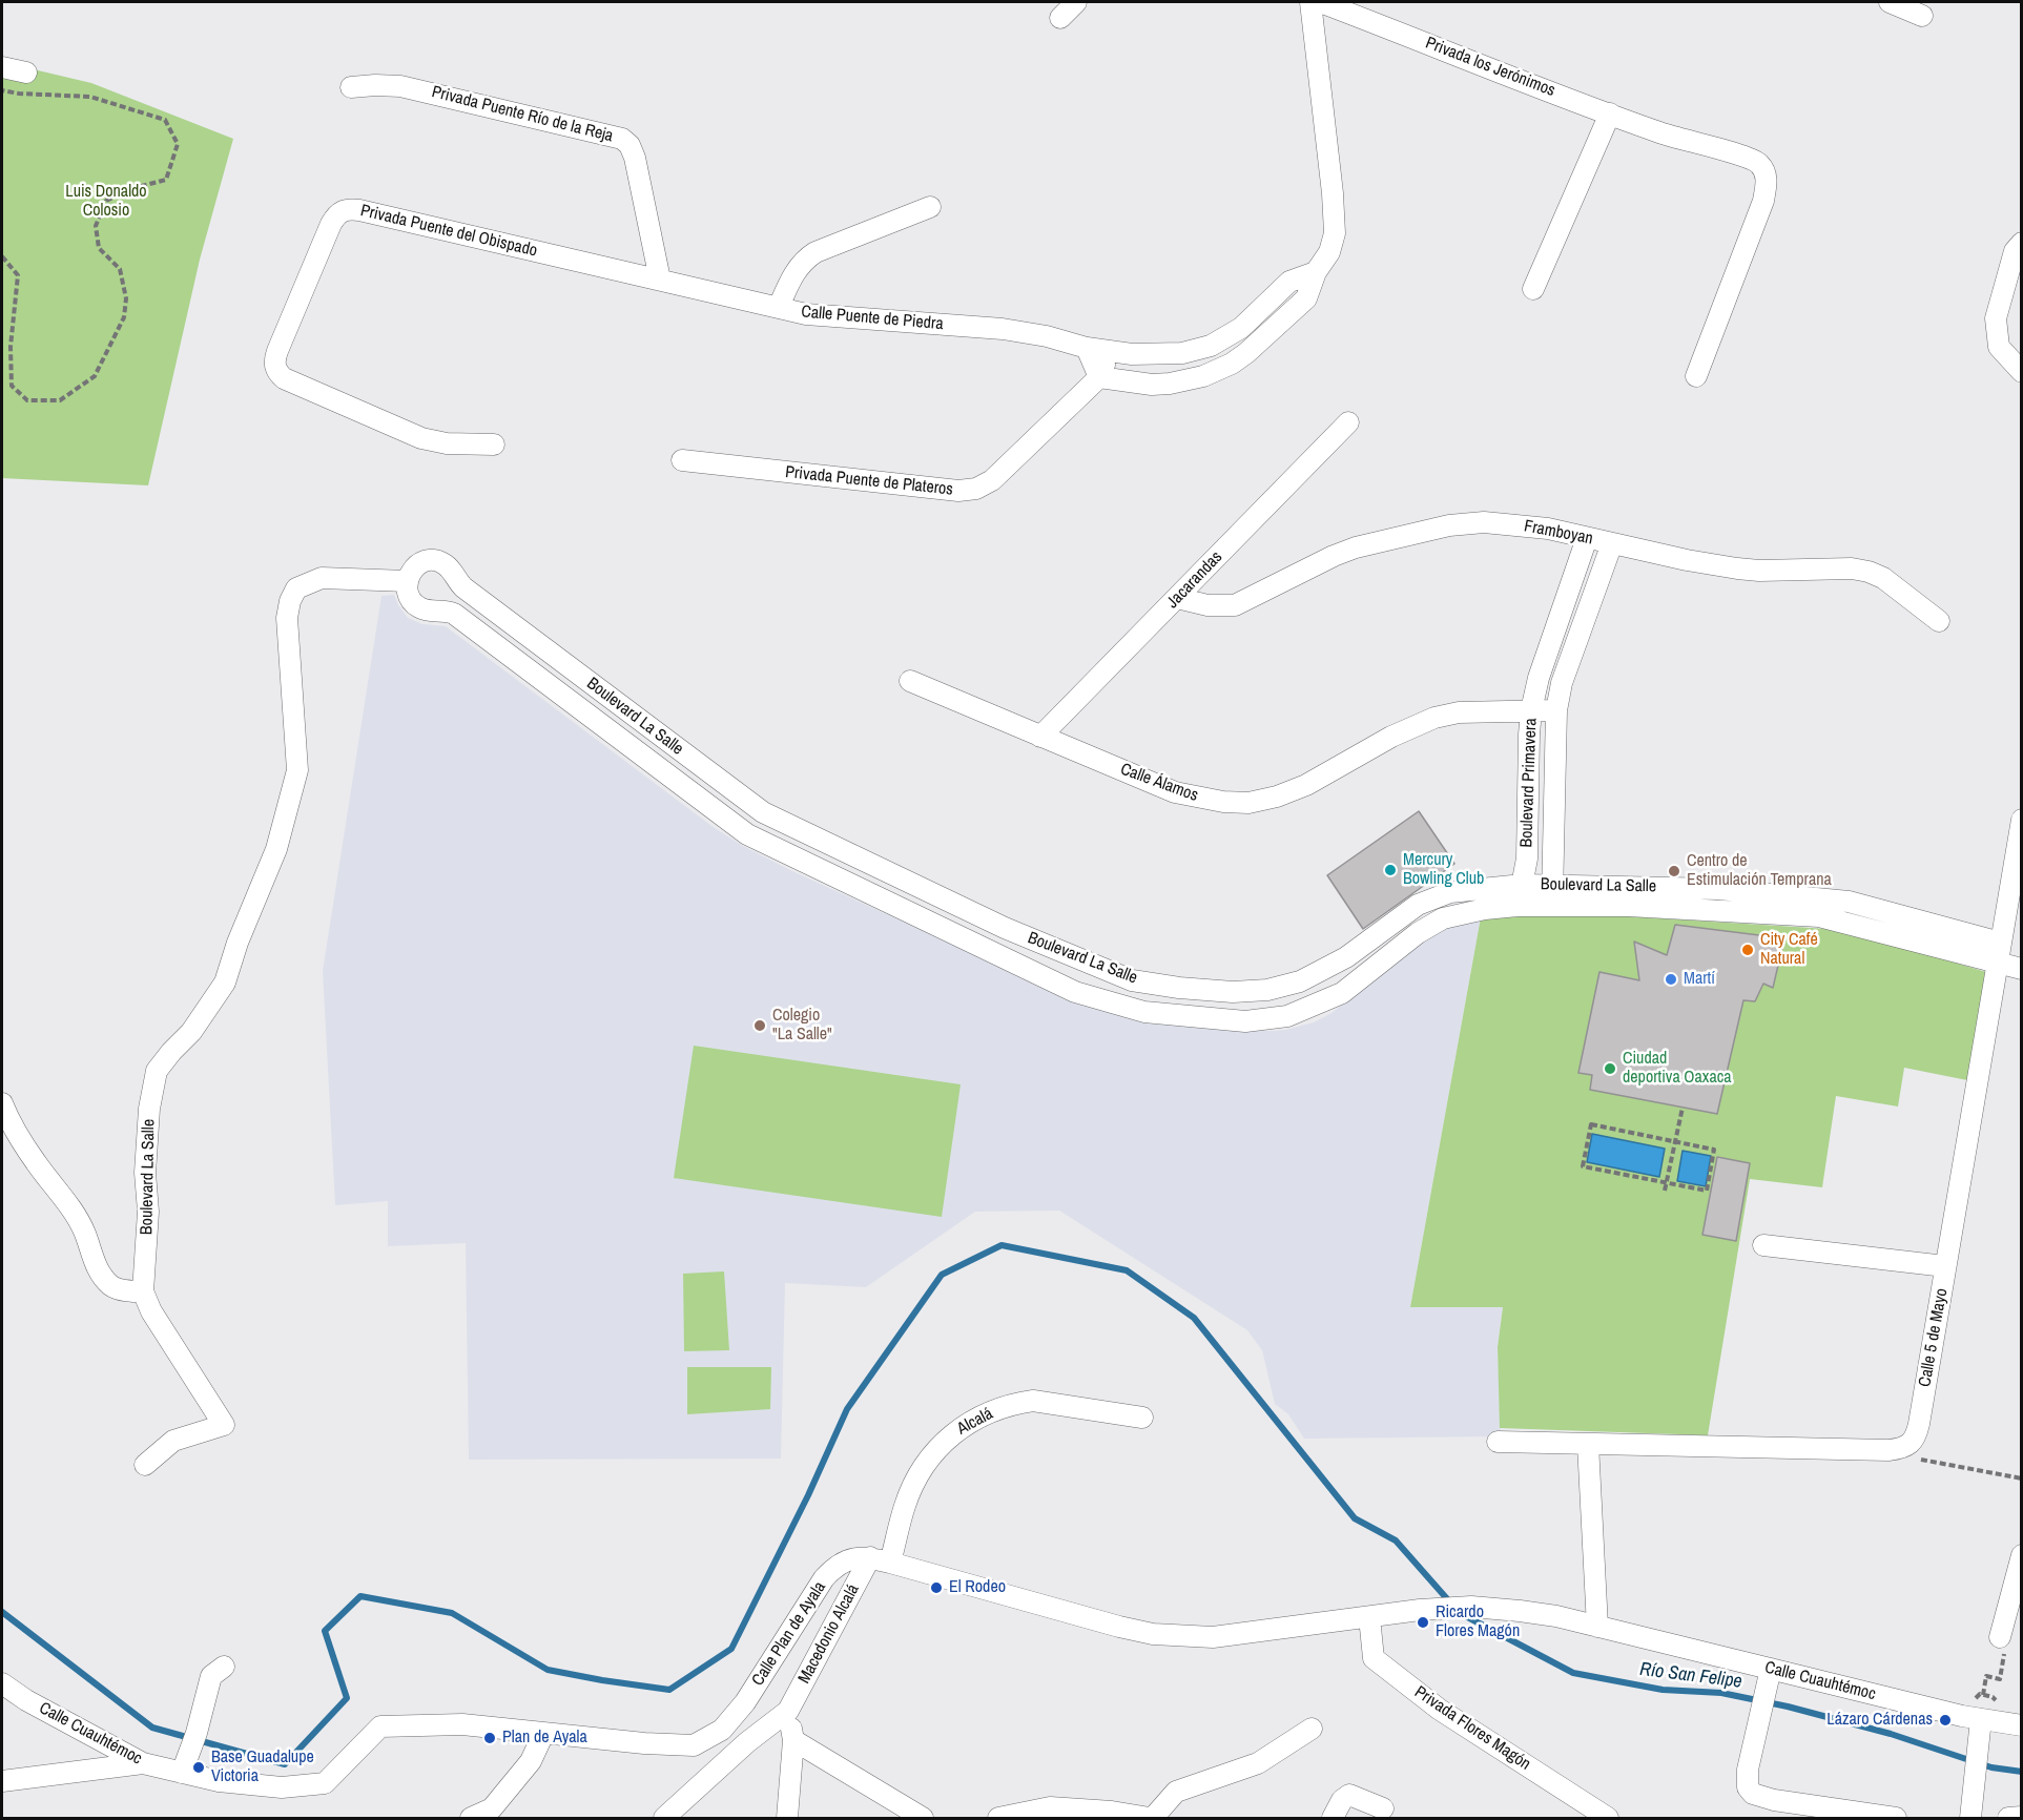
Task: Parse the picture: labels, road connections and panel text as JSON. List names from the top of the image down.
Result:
{
  "streets": {
    "street": [
      "Privada los Jerónimos",
      "Privada Puente Río de la Reja",
      "Privada Puente del Obispado",
      "Calle Puente de Piedra",
      "Privada Puente de Plateros",
      "Framboyan",
      "Jacarandas",
      "Boulevard La Salle",
      "Calle Álamos",
      "Boulevard Primavera",
      "Calle 5 de Mayo",
      "Alcalá",
      "Calle Plan de Ayala",
      "Macedonio Alcalá",
      "Calle Cuauhtémoc",
      "Privada Flores Magón"
    ]
  },
  "crossings": [
    ["Privada Puente Río de la Reja", "Privada Puente del Obispado"],
    ["Privada Puente Río de la Reja", "Calle Puente de Piedra"],
    ["Privada Puente del Obispado", "Calle Puente de Piedra"],
    ["Framboyan", "Jacarandas"],
    ["Framboyan", "Boulevard Primavera"],
    ["Jacarandas", "Calle Álamos"],
    ["Boulevard La Salle", "Boulevard Primavera"],
    ["Boulevard La Salle", "Calle 5 de Mayo"],
    ["Calle Álamos", "Boulevard Primavera"],
    ["Alcalá", "Calle Plan de Ayala"],
    ["Alcalá", "Macedonio Alcalá"],
    ["Alcalá", "Calle Cuauhtémoc"],
    ["Calle Plan de Ayala", "Macedonio Alcalá"],
    ["Calle Plan de Ayala", "Calle Cuauhtémoc"],
    ["Macedonio Alcalá", "Calle Cuauhtémoc"],
    ["Calle Cuauhtémoc", "Privada Flores Magón"]
  ],
  "water": ["Río San Felipe"],
  "parks": ["Luis Donaldo Colosio"],
  "places": [
    "Mercury Bowling Club",
    "Centro de Estimulación Temprana",
    "City Café Natural",
    "Martí",
    "Colegio \"La Salle\"",
    "Ciudad deportiva Oaxaca",
    "El Rodeo",
    "Ricardo Flores Magón",
    "Lázaro Cárdenas",
    "Plan de Ayala",
    "Base Guadalupe Victoria"
  ]
}
